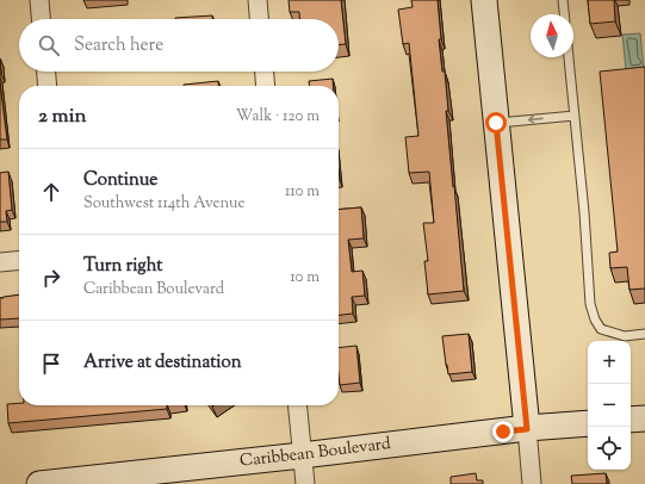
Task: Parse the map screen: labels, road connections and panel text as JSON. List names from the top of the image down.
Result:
{
  "streets": {
    "street": ["Caribbean Boulevard"]
  },
  "north": "top",
  "page": {
    "search": "Search here",
    "heading": ["2 min", "Walk · 120 m"],
    "list": [
      ["Continue", "Southwest 114th Avenue", "110 m"],
      ["Turn right", "Caribbean Boulevard", "10 m"],
      "Arrive at destination"
    ],
    "map_buttons": ["+", "−"]
  }
}
